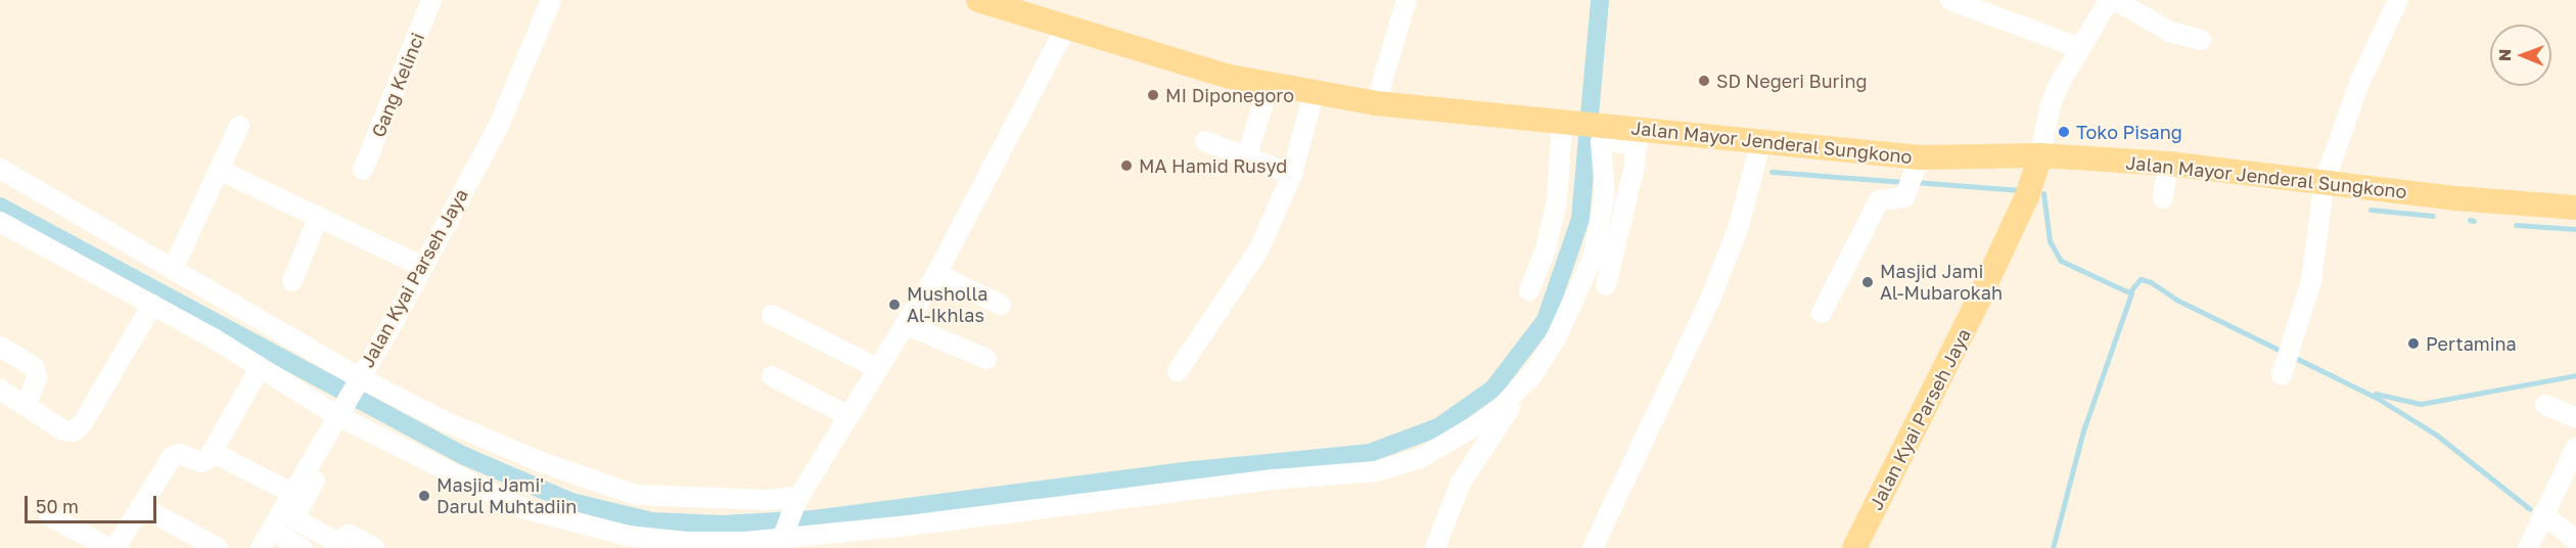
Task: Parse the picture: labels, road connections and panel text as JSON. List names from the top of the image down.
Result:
{
  "streets": {
    "main road": ["Jalan Mayor Jenderal Sungkono", "Jalan Kyai Parseh Jaya"],
    "street": ["Gang Kelinci"]
  },
  "crossings": [
    ["Jalan Mayor Jenderal Sungkono", "Jalan Kyai Parseh Jaya"]
  ],
  "places": [
    "SD Negeri Buring",
    "MI Diponegoro",
    "Toko Pisang",
    "MA Hamid Rusyd",
    "Masjid Jami Al-Mubarokah",
    "Musholla Al-Ikhlas",
    "Pertamina",
    "Masjid Jami' Darul Muhtadiin"
  ],
  "scale_bar": "50 m",
  "north": "left"
}
